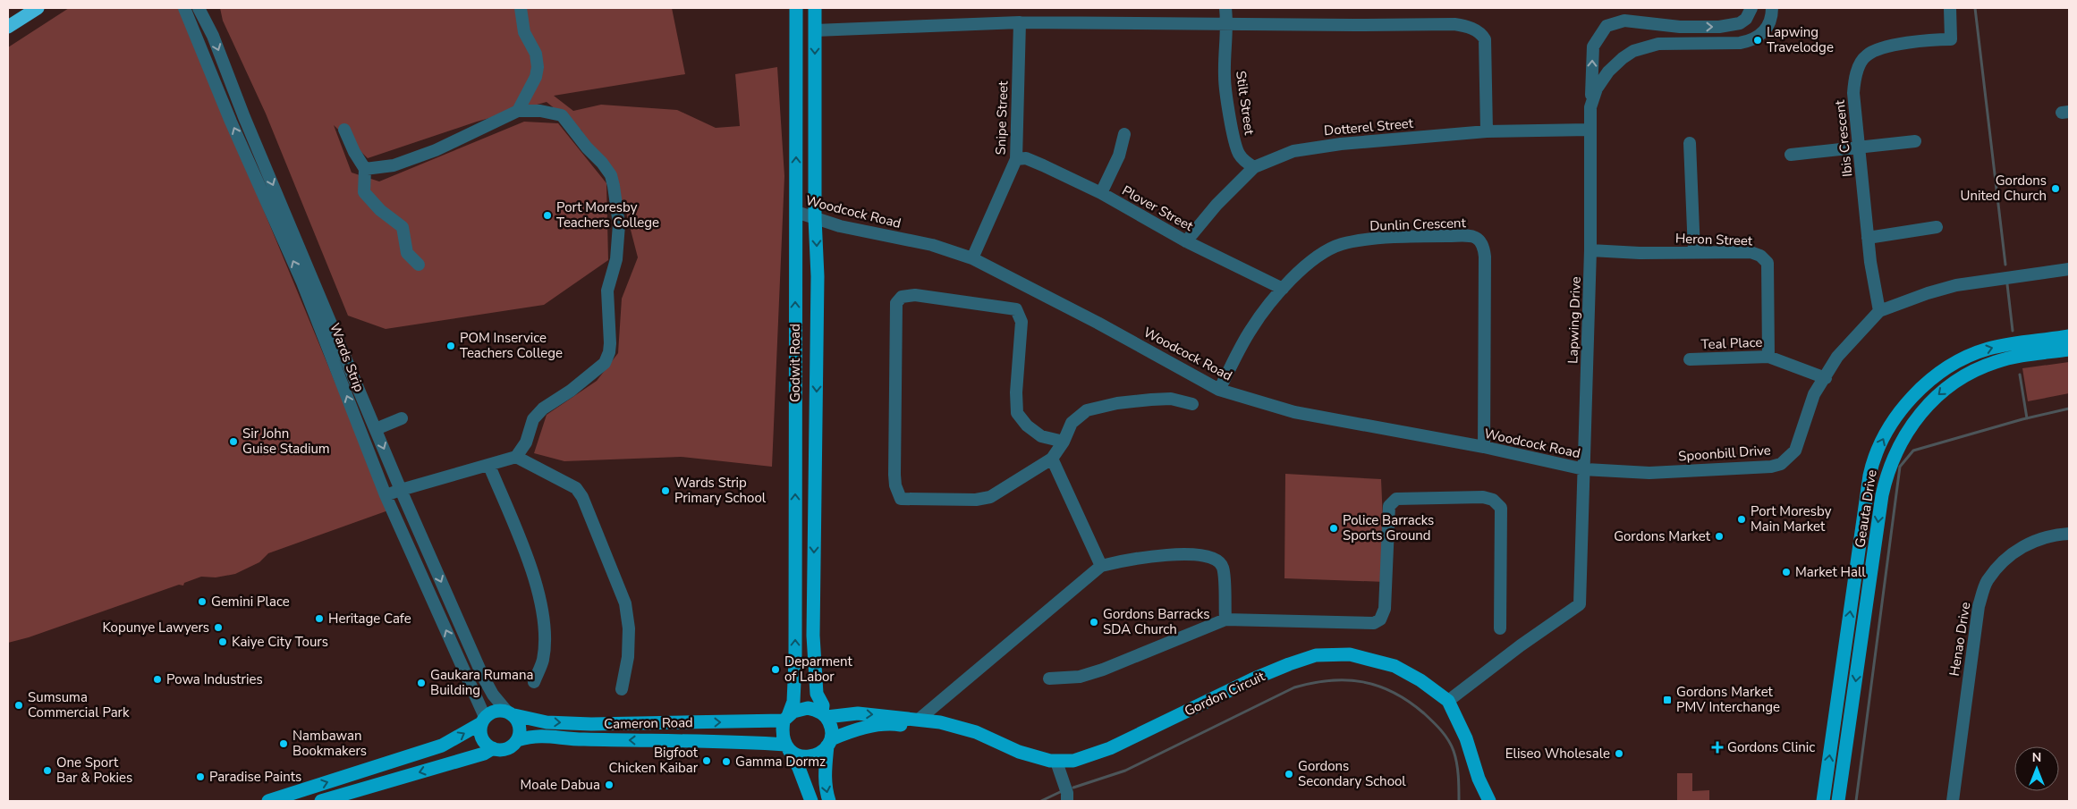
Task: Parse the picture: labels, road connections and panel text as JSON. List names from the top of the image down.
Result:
{
  "streets": {
    "main road": [
      "Godwit Road",
      "Geauta Drive",
      "Gordon Circuit",
      "Cameron Road"
    ],
    "street": [
      "Stilt Street",
      "Snipe Street",
      "Dotterel Street",
      "Ibis Crescent",
      "Plover Street",
      "Woodcock Road",
      "Dunlin Crescent",
      "Heron Street",
      "Lapwing Drive",
      "Teal Place",
      "Wards Strip",
      "Spoonbill Drive",
      "Henao Drive"
    ]
  },
  "crossings": [
    ["Stilt Street", "Dotterel Street"],
    ["Snipe Street", "Plover Street"],
    ["Snipe Street", "Woodcock Road"],
    ["Dotterel Street", "Plover Street"],
    ["Dotterel Street", "Lapwing Drive"],
    ["Ibis Crescent", "Spoonbill Drive"],
    ["Plover Street", "Dunlin Crescent"],
    ["Woodcock Road", "Dunlin Crescent"],
    ["Woodcock Road", "Lapwing Drive"],
    ["Woodcock Road", "Godwit Road"],
    ["Woodcock Road", "Spoonbill Drive"],
    ["Heron Street", "Lapwing Drive"],
    ["Heron Street", "Teal Place"],
    ["Lapwing Drive", "Spoonbill Drive"],
    ["Lapwing Drive", "Gordon Circuit"],
    ["Teal Place", "Spoonbill Drive"],
    ["Wards Strip", "Cameron Road"],
    ["Godwit Road", "Gordon Circuit"],
    ["Godwit Road", "Cameron Road"],
    ["Gordon Circuit", "Cameron Road"]
  ],
  "places": {
    "other": [
      "Lapwing Travelodge",
      "Gordons United Church",
      "Port Moresby Teachers College",
      "POM Inservice Teachers College",
      "Sir John Guise Stadium",
      "Wards Strip Primary School",
      "Port Moresby Main Market",
      "Police Barracks Sports Ground",
      "Gordons Market",
      "Market Hall",
      "Gemini Place",
      "Heritage Cafe",
      "Gordons Barracks SDA Church",
      "Kopunye Lawyers",
      "Kaiye City Tours",
      "Deparment of Labor",
      "Powa Industries",
      "Gaukara Rumana Building",
      "Sumsuma Commercial Park",
      "Nambawan Bookmakers",
      "Eliseo Wholesale",
      "Bigfoot Chicken Kaibar",
      "Gamma Dormz",
      "One Sport Bar & Pokies",
      "Gordons Secondary School",
      "Paradise Paints",
      "Moale Dabua"
    ],
    "transit": ["Gordons Market PMV Interchange"],
    "health": ["Gordons Clinic"]
  },
  "north": "top"
}
